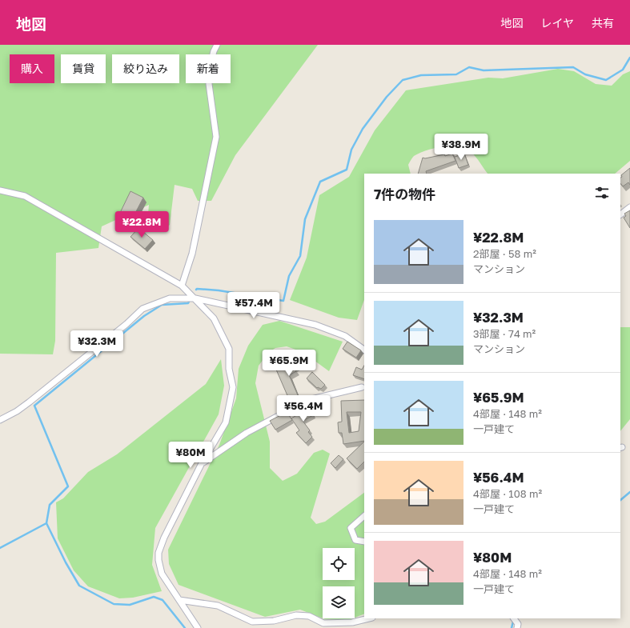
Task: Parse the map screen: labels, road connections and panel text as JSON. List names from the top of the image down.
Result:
{
  "page": {
    "header": "地図",
    "nav": ["地図", "レイヤ", "共有"],
    "chip": [
      "購入",
      "賃貸",
      "絞り込み",
      "新着"
    ],
    "price": [
      "¥38.9M",
      "¥22.8M",
      "¥57.4M",
      "¥32.3M",
      "¥65.9M",
      "¥56.4M",
      "¥80M"
    ],
    "heading": "7件の物件",
    "list": [
      {
        "name": "¥22.8M",
        "note": "2部屋 · 58 m² · マンション"
      },
      {
        "name": "¥32.3M",
        "note": "3部屋 · 74 m² · マンション"
      },
      {
        "name": "¥65.9M",
        "note": "4部屋 · 148 m² · 一戸建て"
      },
      {
        "name": "¥56.4M",
        "note": "4部屋 · 108 m² · 一戸建て"
      },
      {
        "name": "¥80M",
        "note": "4部屋 · 148 m² · 一戸建て"
      }
    ]
  }
}
